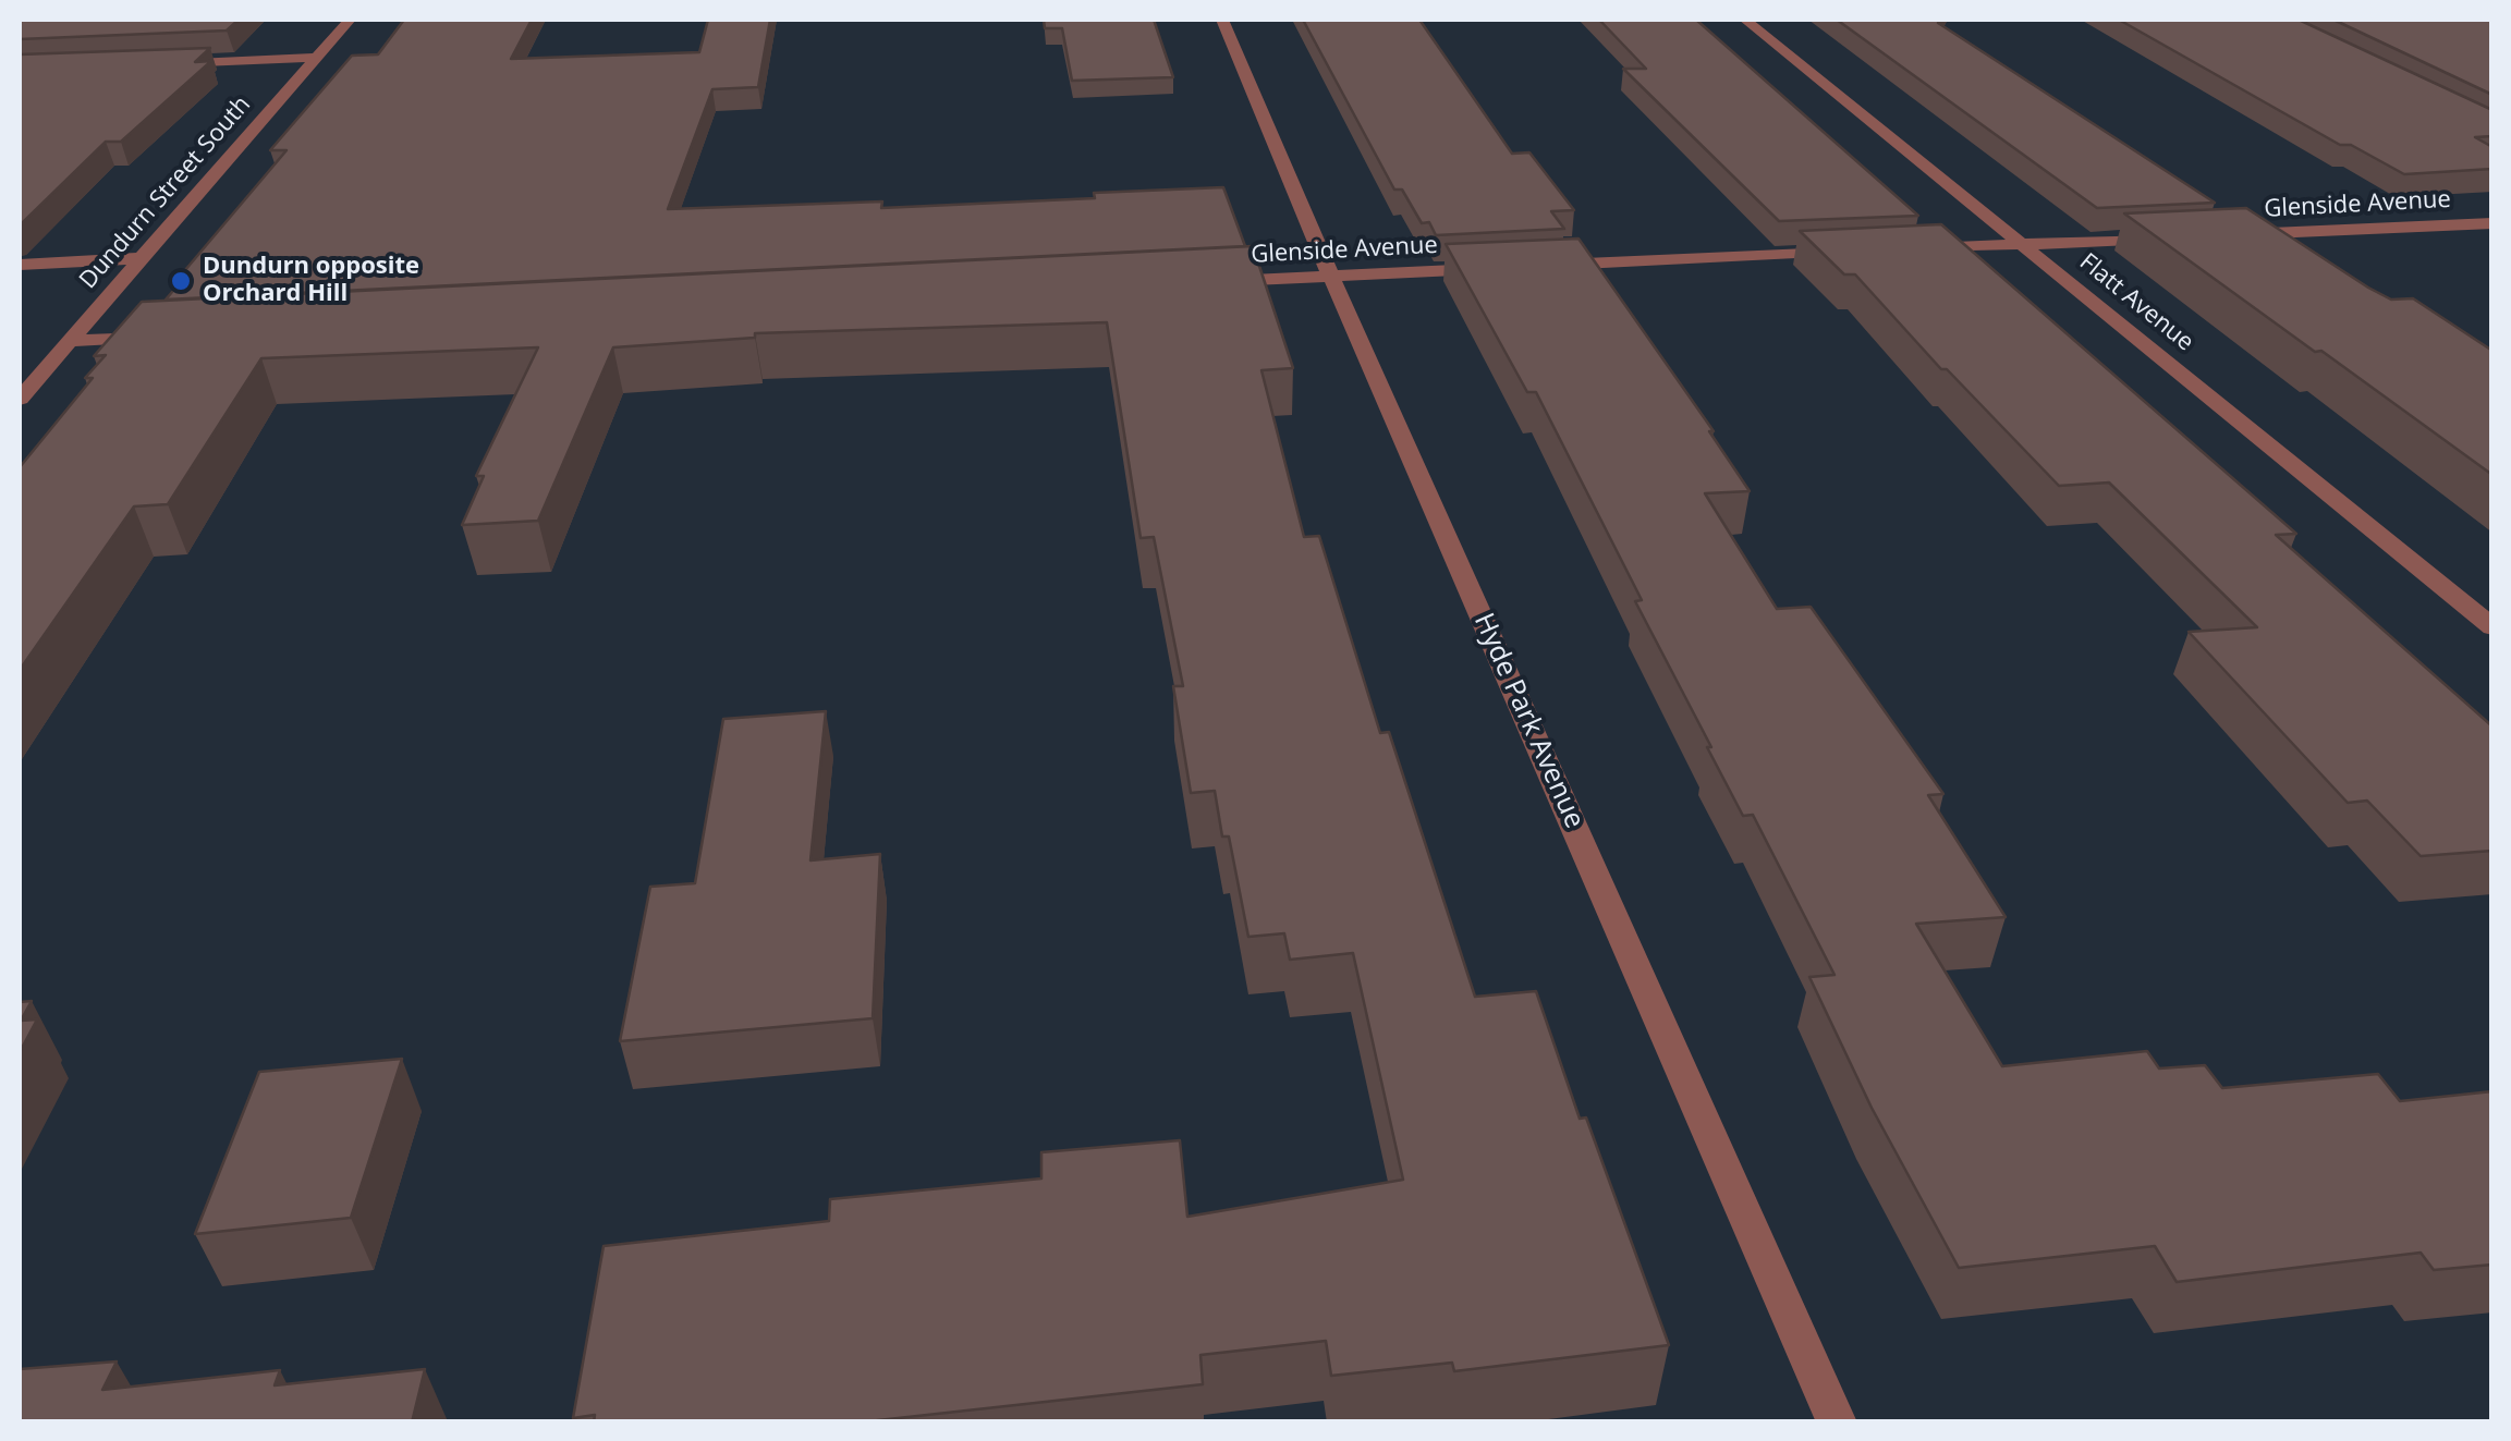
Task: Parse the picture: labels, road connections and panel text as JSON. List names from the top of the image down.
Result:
{
  "streets": {
    "street": [
      "Dundurn Street South",
      "Glenside Avenue",
      "Flatt Avenue",
      "Hyde Park Avenue"
    ]
  },
  "crossings": [
    ["Glenside Avenue", "Hyde Park Avenue"]
  ],
  "places": ["Dundurn opposite Orchard Hill"]
}
